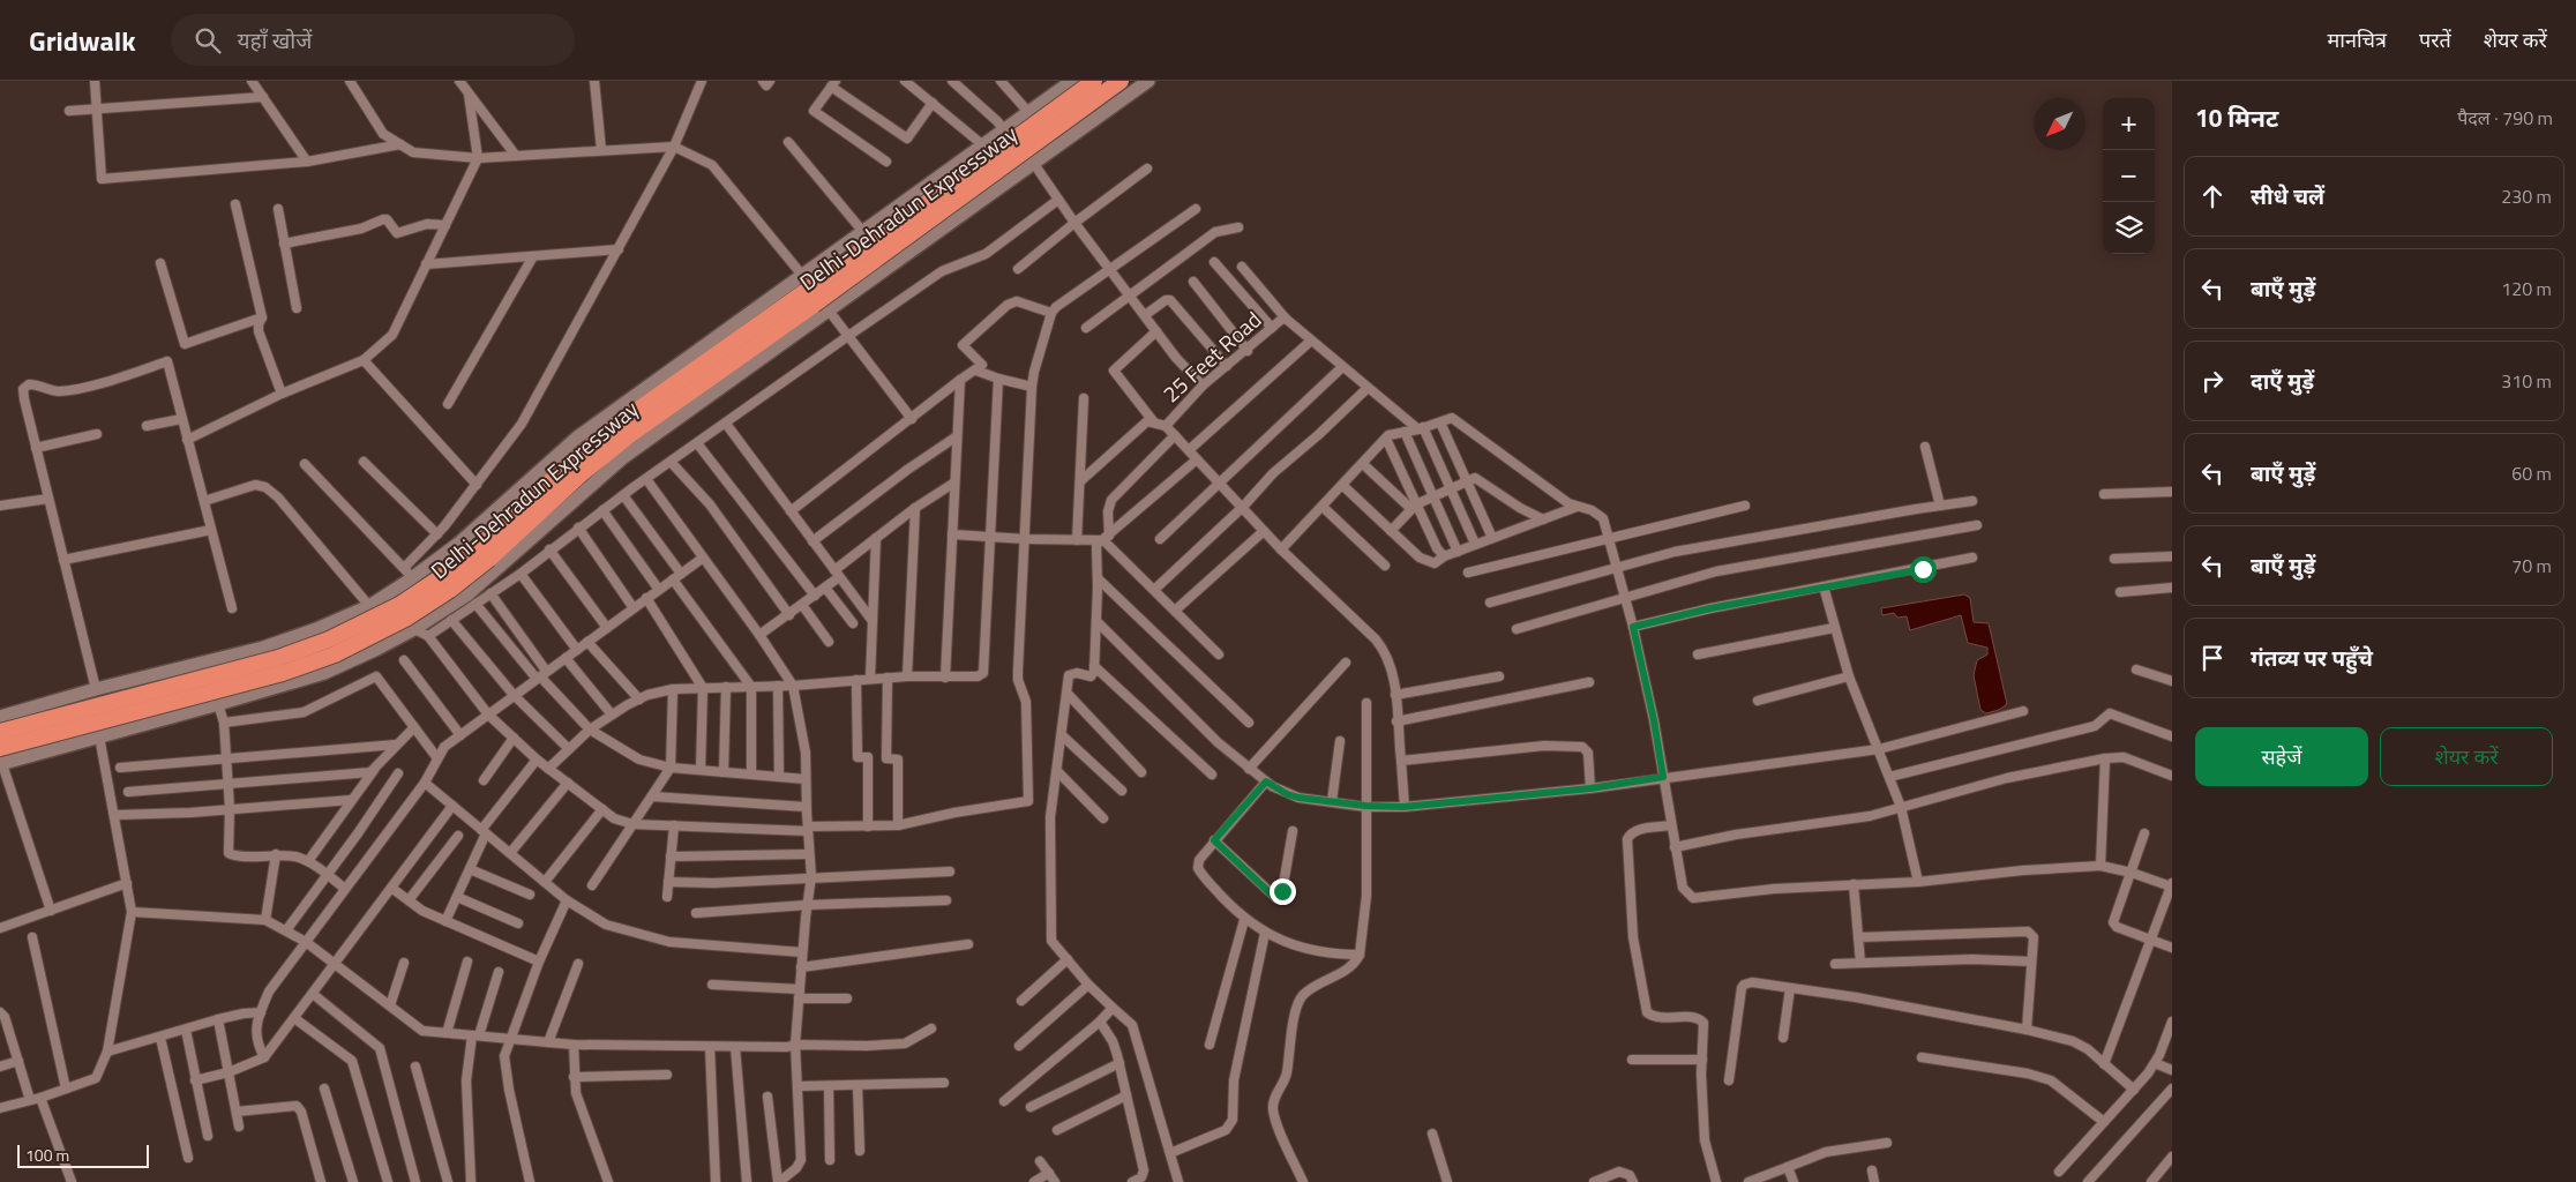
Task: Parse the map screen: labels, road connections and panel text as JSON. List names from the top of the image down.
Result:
{
  "streets": {
    "highway": ["Delhi-Dehradun Expressway"],
    "street": ["25 Feet Road"]
  },
  "scale_bar": "100 m",
  "north": "bottom left",
  "page": {
    "header": "Gridwalk",
    "search": "यहाँ खोजें",
    "nav": ["मानचित्र", "परतें", "शेयर करें"],
    "heading": ["10 मिनट", "पैदल · 790 m"],
    "map_buttons": ["+", "−"],
    "list": [
      ["सीधे चलें", "230 m"],
      ["बाएँ मुड़ें", "120 m"],
      ["दाएँ मुड़ें", "310 m"],
      ["बाएँ मुड़ें", "60 m"],
      ["बाएँ मुड़ें", "70 m"],
      "गंतव्य पर पहुँचे"
    ],
    "buttons": ["सहेजें", "शेयर करें"],
    "scale": "100 m"
  }
}
